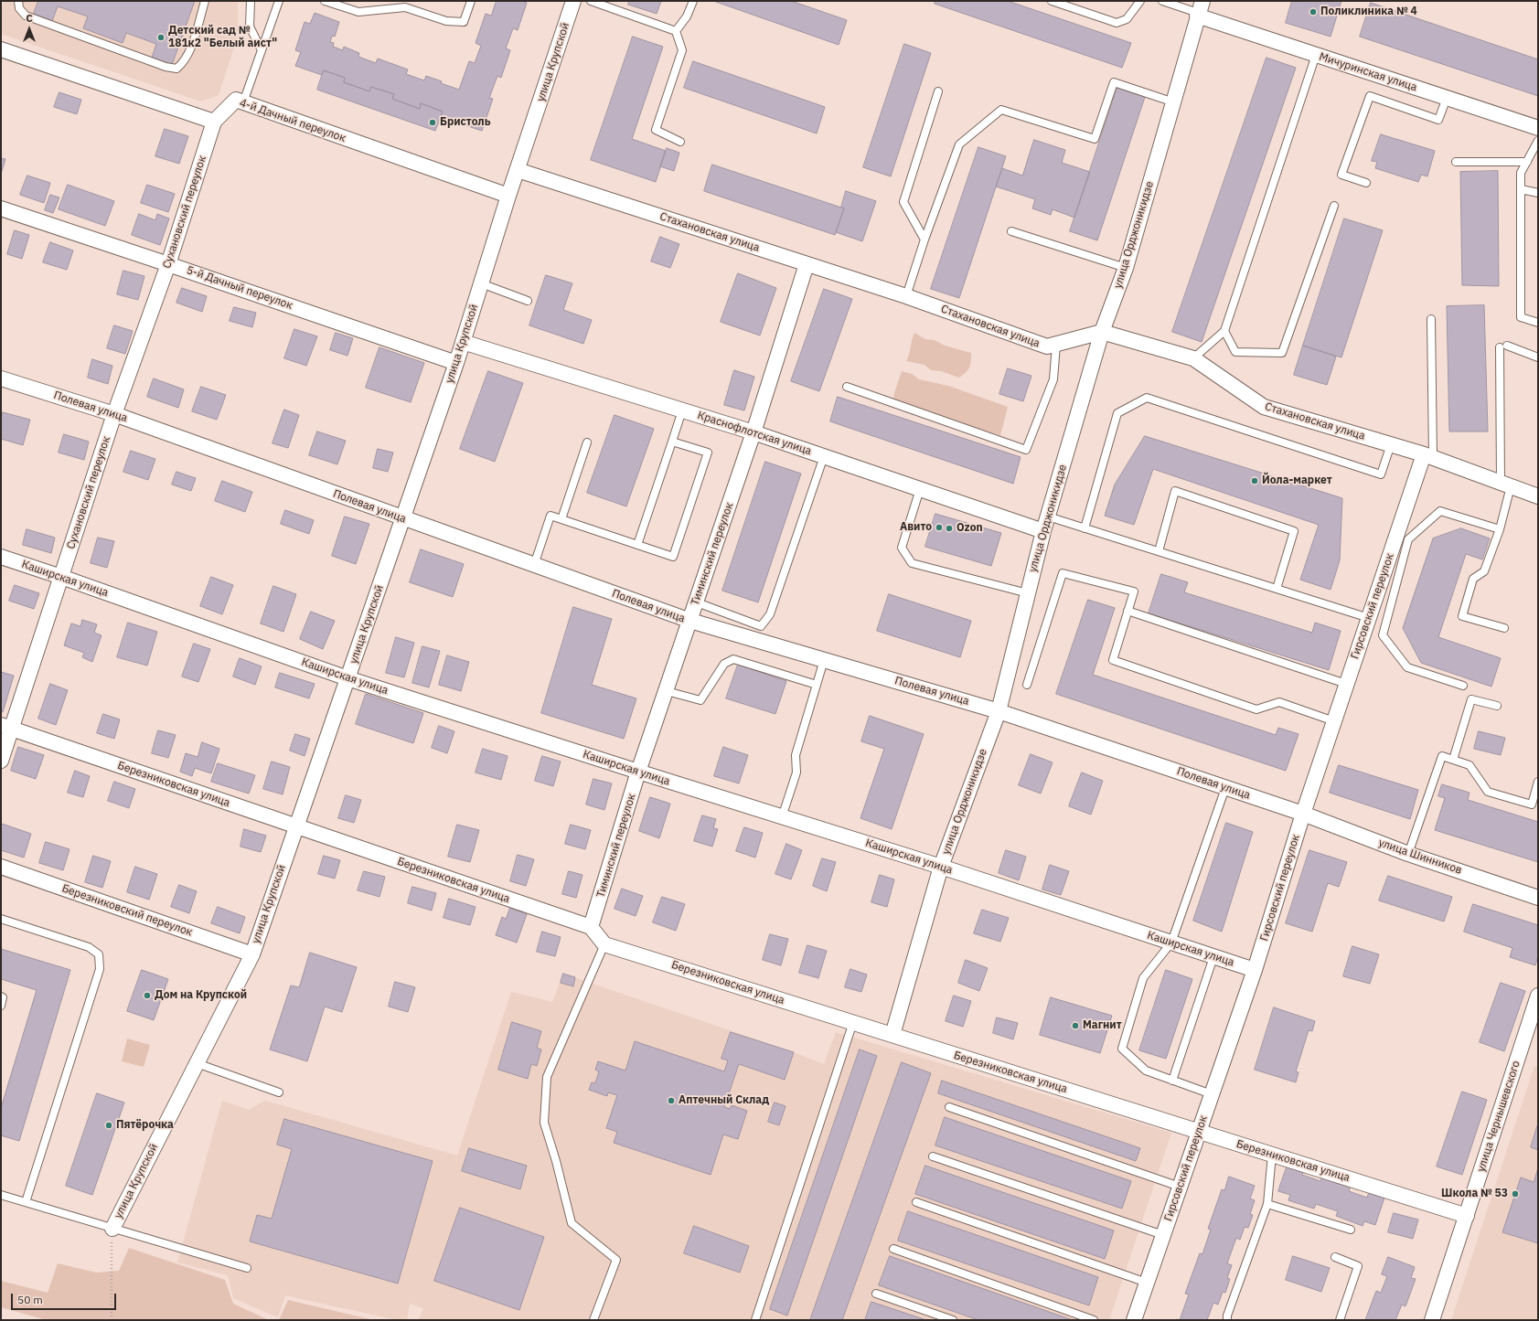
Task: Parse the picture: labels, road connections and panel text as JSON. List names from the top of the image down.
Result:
{
  "streets": {
    "street": [
      "улица Крупской",
      "Мичуринская улица",
      "4-й Дачный переулок",
      "Сухановский переулок",
      "Стахановская улица",
      "улица Орджоникидзе",
      "5-й Дачный переулок",
      "Полевая улица",
      "Краснофлотская улица",
      "Тиминский переулок",
      "Каширская улица",
      "Гирсовский переулок",
      "Березниковская улица",
      "улица Шинников",
      "Березниковский переулок",
      "улица Чернышевского"
    ]
  },
  "crossings": [
    ["улица Крупской", "4-й Дачный переулок"],
    ["улица Крупской", "Стахановская улица"],
    ["улица Крупской", "5-й Дачный переулок"],
    ["улица Крупской", "Полевая улица"],
    ["улица Крупской", "Краснофлотская улица"],
    ["улица Крупской", "Каширская улица"],
    ["улица Крупской", "Березниковская улица"],
    ["улица Крупской", "Березниковский переулок"],
    ["Мичуринская улица", "улица Орджоникидзе"],
    ["4-й Дачный переулок", "Сухановский переулок"],
    ["Сухановский переулок", "5-й Дачный переулок"],
    ["Сухановский переулок", "Полевая улица"],
    ["Сухановский переулок", "Каширская улица"],
    ["Сухановский переулок", "Березниковская улица"],
    ["Стахановская улица", "улица Орджоникидзе"],
    ["Стахановская улица", "Тиминский переулок"],
    ["Стахановская улица", "Гирсовский переулок"],
    ["улица Орджоникидзе", "Полевая улица"],
    ["улица Орджоникидзе", "Краснофлотская улица"],
    ["улица Орджоникидзе", "Каширская улица"],
    ["улица Орджоникидзе", "Березниковская улица"],
    ["Полевая улица", "Тиминский переулок"],
    ["Полевая улица", "Гирсовский переулок"],
    ["Полевая улица", "улица Шинников"],
    ["Краснофлотская улица", "Тиминский переулок"],
    ["Тиминский переулок", "Каширская улица"],
    ["Тиминский переулок", "Березниковская улица"],
    ["Каширская улица", "Гирсовский переулок"],
    ["Гирсовский переулок", "Березниковская улица"],
    ["Гирсовский переулок", "улица Шинников"],
    ["Березниковская улица", "улица Чернышевского"]
  ],
  "places": [
    "Поликлиника № 4",
    "Детский сад № 181к2 \"Белый аист\"",
    "Бристоль",
    "Йола-маркет",
    "Авито",
    "Ozon",
    "Дом на Крупской",
    "Магнит",
    "Аптечный Склад",
    "Пятёрочка",
    "Школа № 53"
  ],
  "scale_bar": "50 m",
  "north": "top"
}
